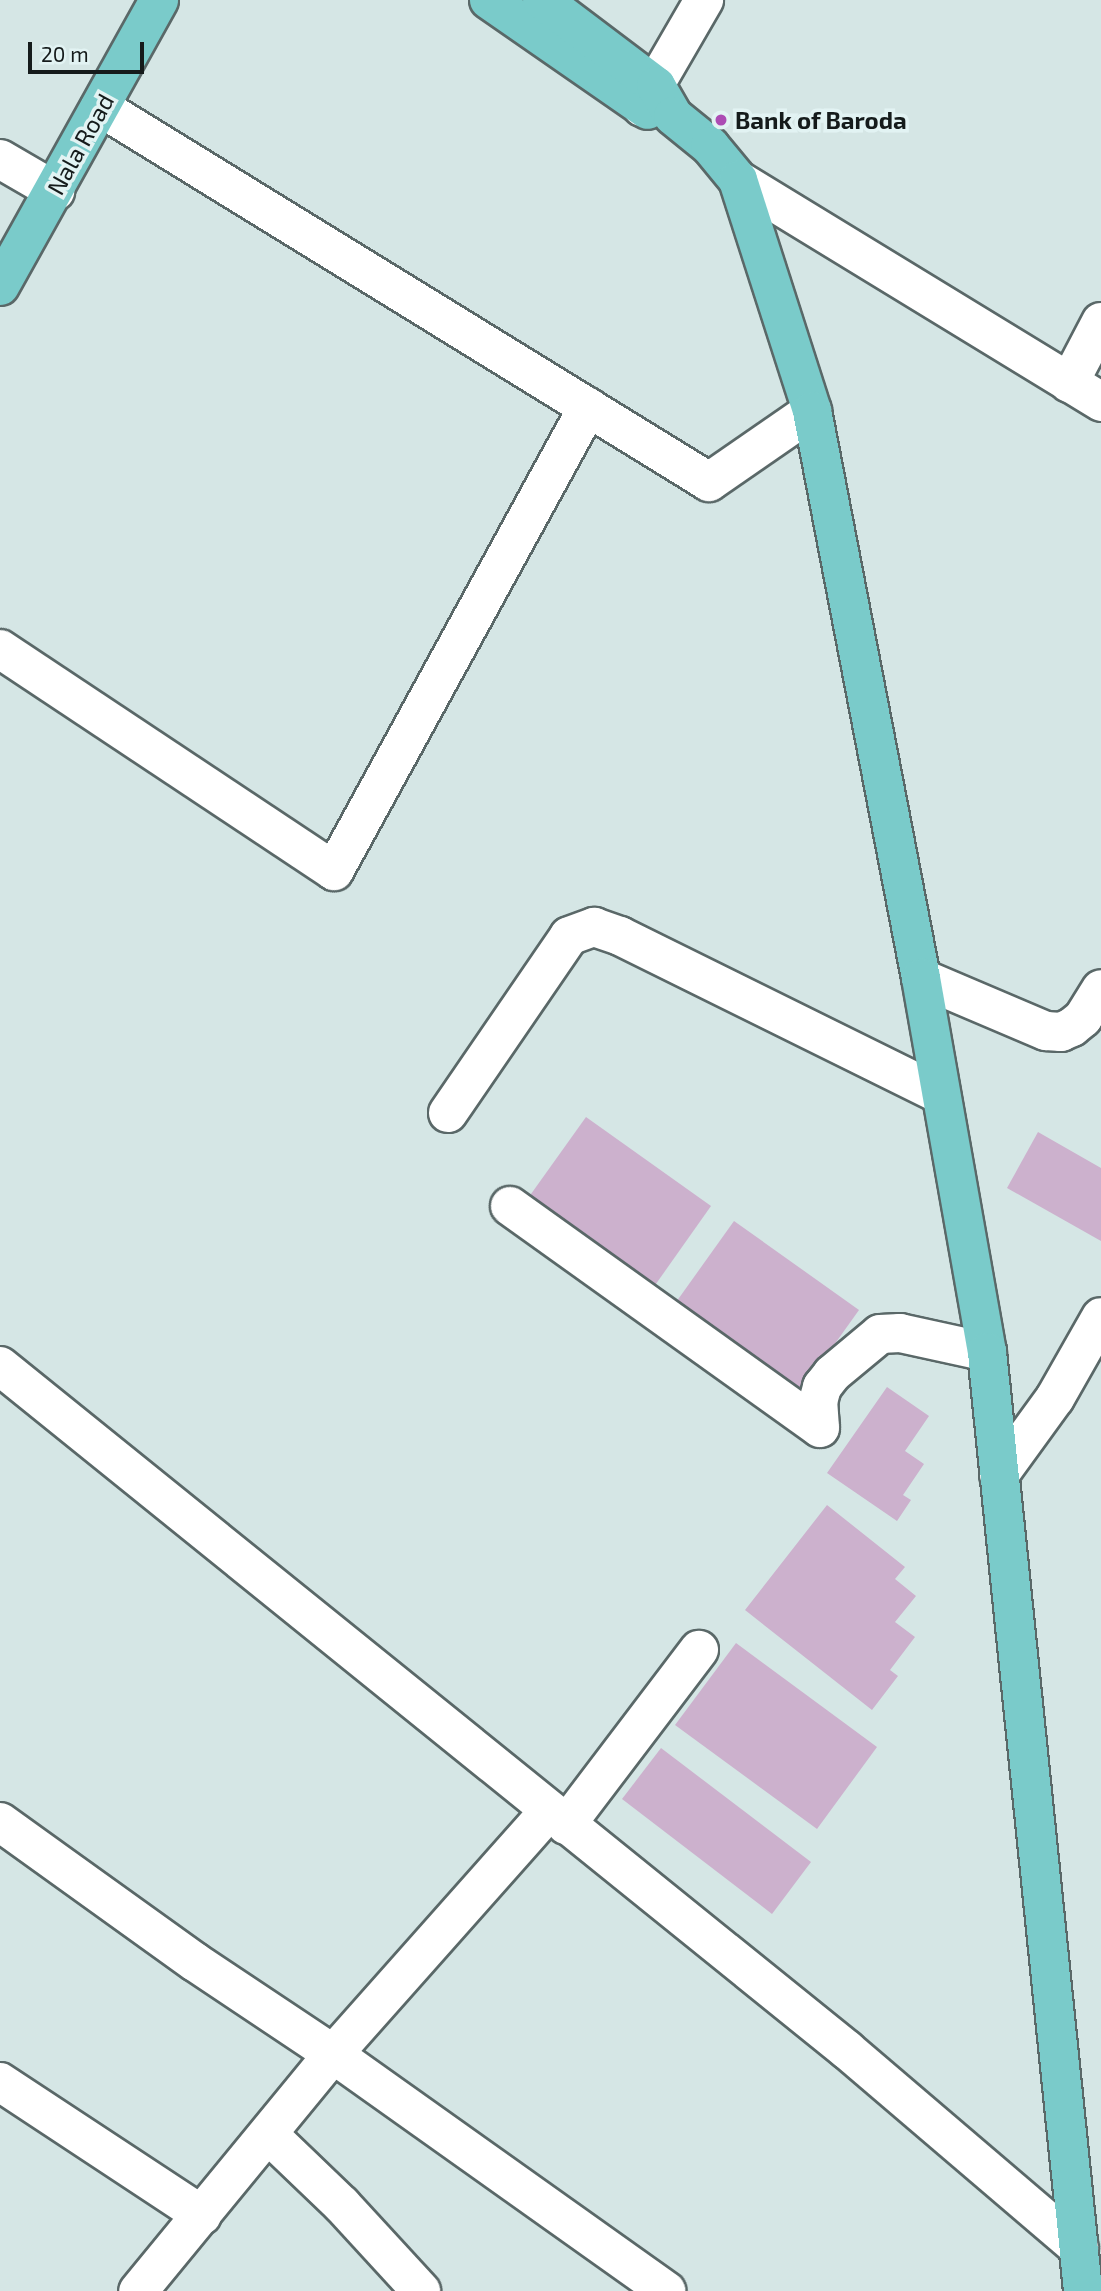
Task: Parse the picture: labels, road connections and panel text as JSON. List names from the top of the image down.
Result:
{
  "streets": {
    "main road": ["Nala Road"]
  },
  "places": ["Bank of Baroda"],
  "scale_bar": "20 m"
}
